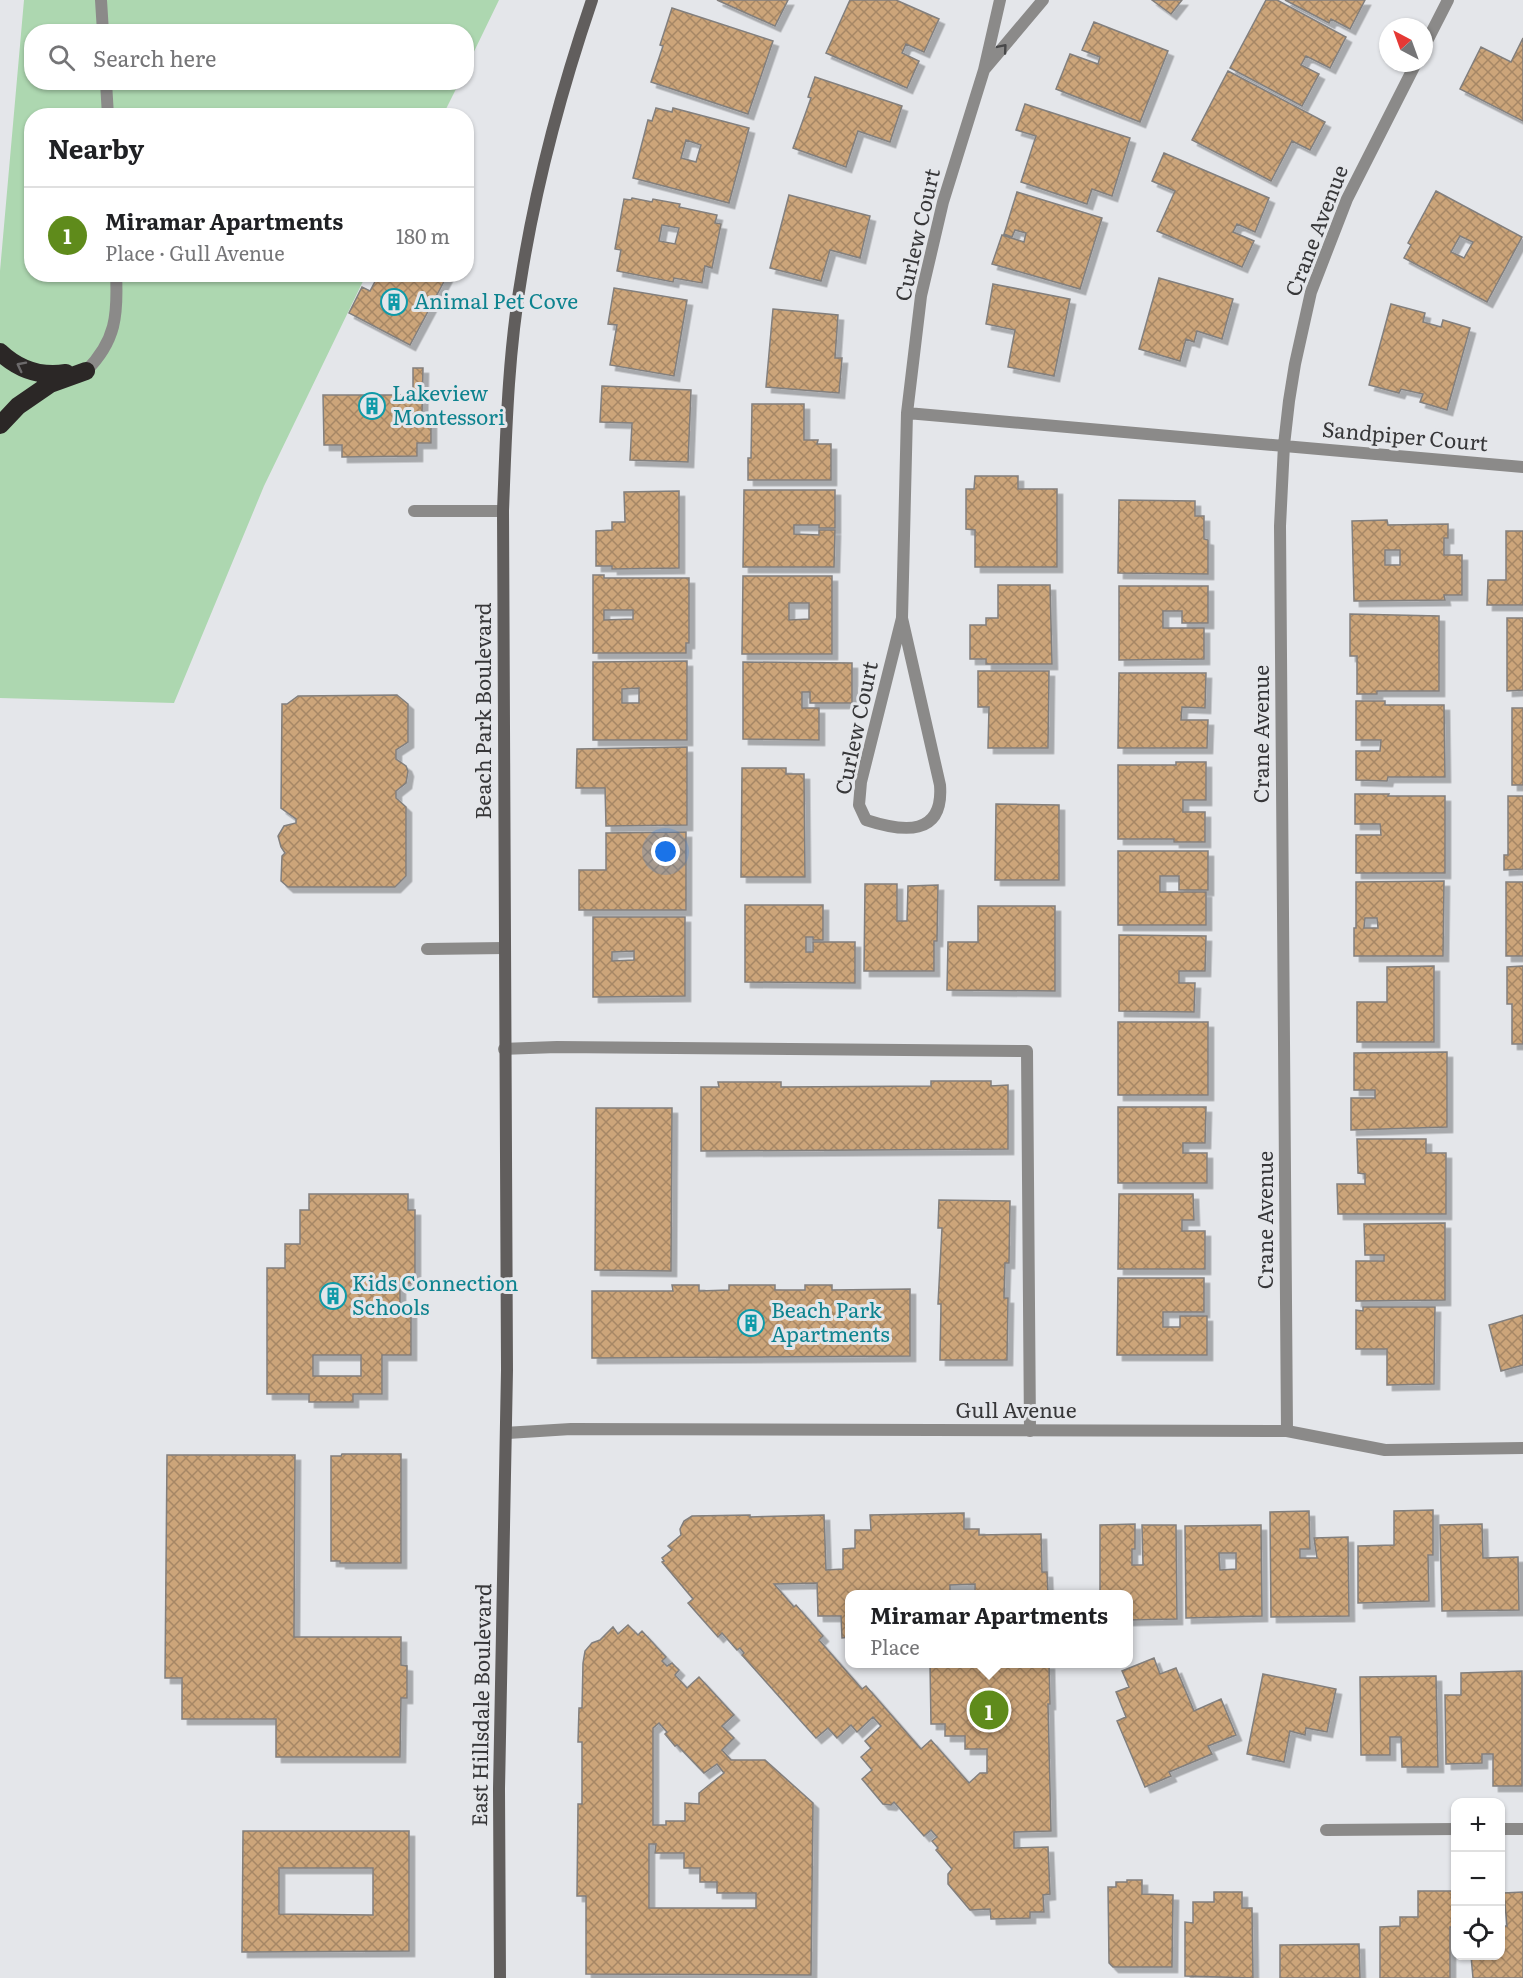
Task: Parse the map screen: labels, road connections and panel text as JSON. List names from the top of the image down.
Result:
{
  "streets": {
    "main road": ["Beach Park Boulevard", "East Hillsdale Boulevard"],
    "street": [
      "Crane Avenue",
      "Curlew Court",
      "Sandpiper Court",
      "Gull Avenue"
    ]
  },
  "crossings": [
    ["Crane Avenue", "Sandpiper Court"],
    ["Crane Avenue", "Gull Avenue"],
    ["Beach Park Boulevard", "Gull Avenue"],
    ["Beach Park Boulevard", "East Hillsdale Boulevard"],
    ["Gull Avenue", "East Hillsdale Boulevard"]
  ],
  "places": {
    "building": [
      "Animal Pet Cove",
      "Lakeview Montessori",
      "Kids Connection Schools",
      "Beach Park Apartments"
    ]
  },
  "north": "top left",
  "page": {
    "search": "Search here",
    "heading": "Nearby",
    "list": [
      {
        "mark": "1",
        "name": "Miramar Apartments",
        "note": "Place · Gull Avenue",
        "value": "180 m"
      }
    ],
    "popup": ["Miramar Apartments", "Place"],
    "pins": "1",
    "map_buttons": ["+", "−"]
  }
}
